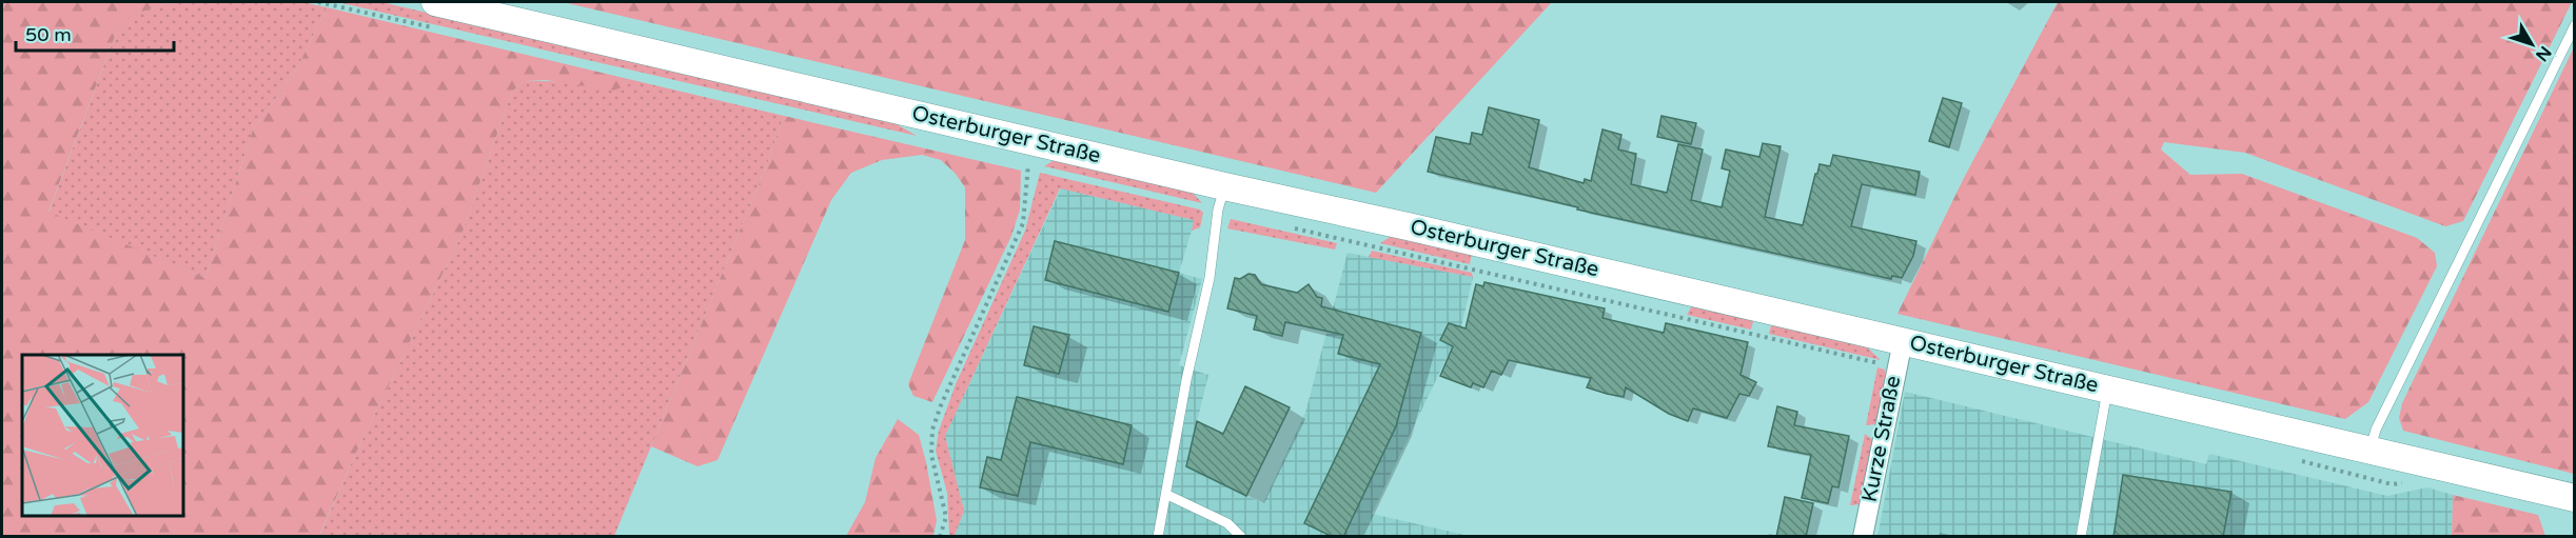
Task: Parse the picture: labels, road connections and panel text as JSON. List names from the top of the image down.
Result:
{
  "streets": {
    "street": ["Osterburger Straße", "Kurze Straße"]
  },
  "crossings": [
    ["Osterburger Straße", "Kurze Straße"]
  ],
  "scale_bar": "50 m",
  "north": "bottom right"
}
